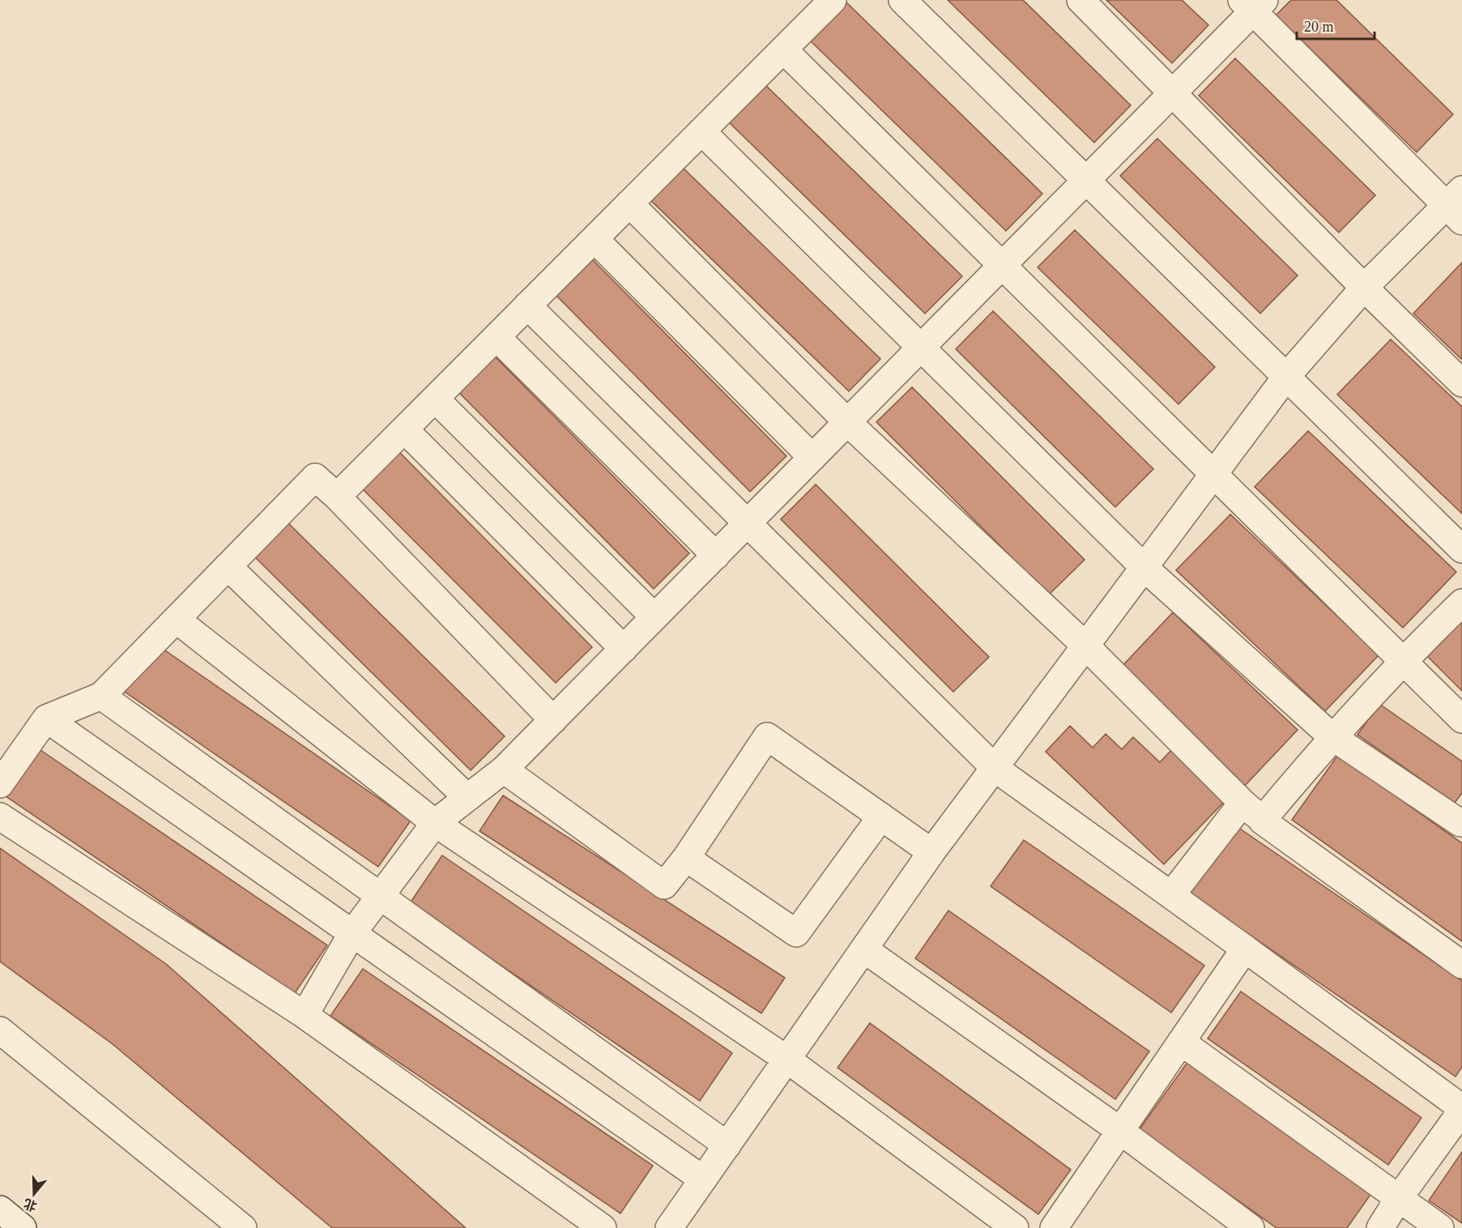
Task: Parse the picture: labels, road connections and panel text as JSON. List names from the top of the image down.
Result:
{
  "scale_bar": "20 m",
  "north": "bottom"
}
